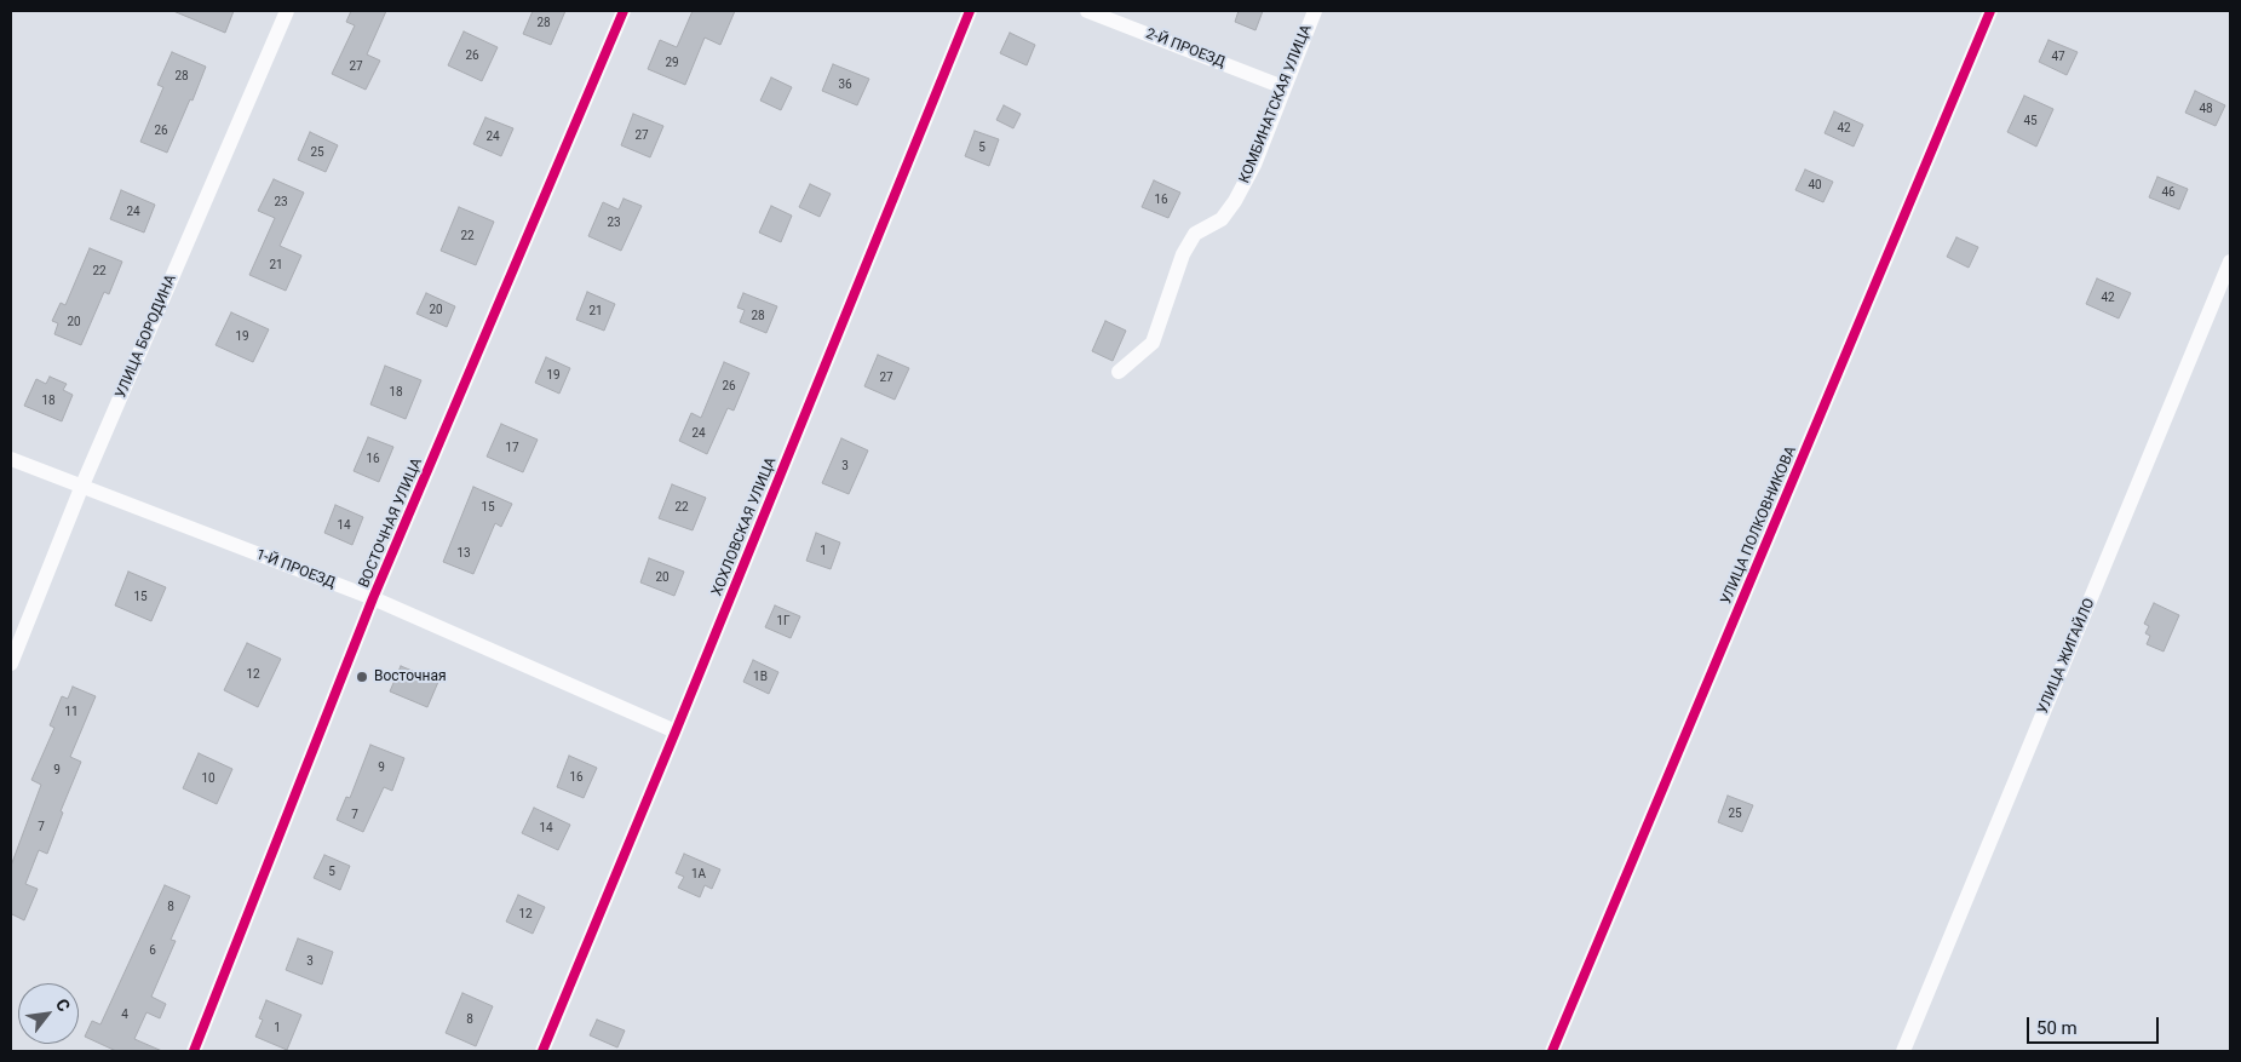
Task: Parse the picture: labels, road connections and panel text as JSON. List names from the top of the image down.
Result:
{
  "streets": {
    "street": [
      "2-Й ПРОЕЗД",
      "КОМБИНАТСКАЯ УЛИЦА",
      "УЛИЦА БОРОДИНА",
      "ВОСТОЧНАЯ УЛИЦА",
      "УЛИЦА ПОЛКОВНИКОВА",
      "ХОХЛОВСКАЯ УЛИЦА",
      "1-Й ПРОЕЗД",
      "УЛИЦА ЖИГАЙЛО"
    ]
  },
  "crossings": [
    ["2-Й ПРОЕЗД", "КОМБИНАТСКАЯ УЛИЦА"],
    ["УЛИЦА БОРОДИНА", "1-Й ПРОЕЗД"],
    ["ВОСТОЧНАЯ УЛИЦА", "1-Й ПРОЕЗД"],
    ["ХОХЛОВСКАЯ УЛИЦА", "1-Й ПРОЕЗД"]
  ],
  "places": ["Восточная"],
  "house_numbers": [
    "28",
    "26",
    "47",
    "29",
    "27",
    "28",
    "36",
    "48",
    "45",
    "42",
    "26",
    "27",
    "24",
    "5",
    "25",
    "40",
    "46",
    "16",
    "23",
    "24",
    "23",
    "22",
    "21",
    "22",
    "42",
    "20",
    "21",
    "28",
    "20",
    "19",
    "19",
    "27",
    "26",
    "18",
    "18",
    "24",
    "17",
    "16",
    "3",
    "15",
    "22",
    "14",
    "1",
    "13",
    "20",
    "15",
    "1Г",
    "12",
    "1В",
    "11",
    "9",
    "9",
    "16",
    "10",
    "25",
    "7",
    "7",
    "14",
    "5",
    "1А",
    "8",
    "12",
    "6",
    "3",
    "4",
    "8",
    "1"
  ],
  "scale_bar": "50 m",
  "north": "top right"
}
